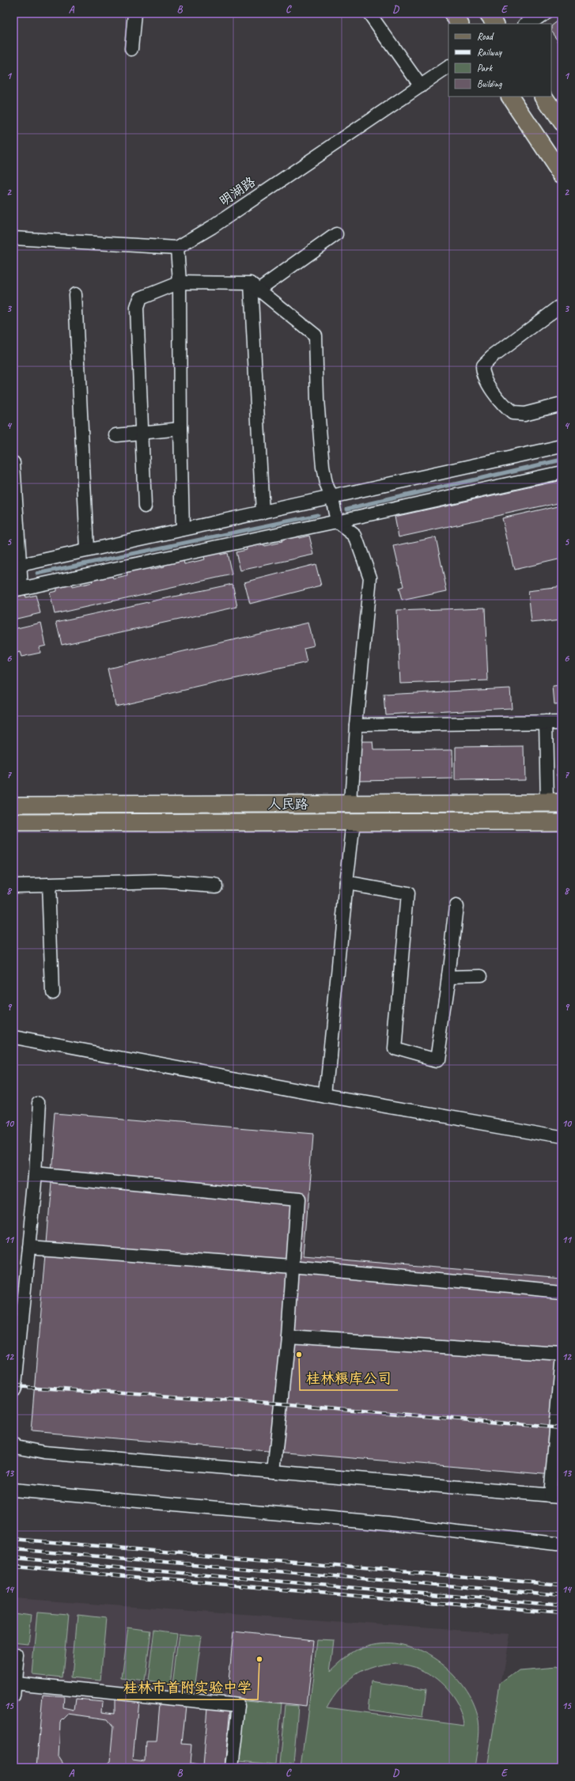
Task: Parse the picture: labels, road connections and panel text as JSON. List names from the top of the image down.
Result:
{
  "streets": {
    "main road": ["人民路"],
    "street": ["明湖路"]
  },
  "places": ["桂林粮库公司", "桂林市首附实验中学"],
  "legend": [
    "Road",
    "Railway",
    "Park",
    "Building"
  ],
  "grid": {
    "columns": [
      "A",
      "B",
      "C",
      "D",
      "E"
    ],
    "rows": [
      "1",
      "2",
      "3",
      "4",
      "5",
      "6",
      "7",
      "8",
      "9",
      "10",
      "11",
      "12",
      "13",
      "14",
      "15"
    ]
  }
}
